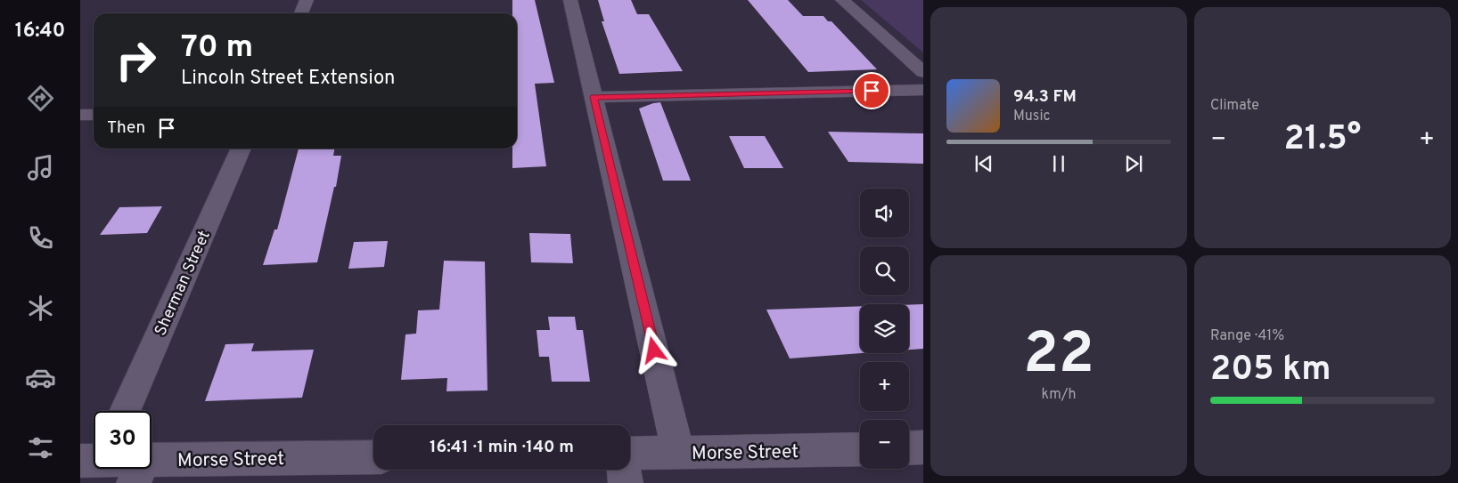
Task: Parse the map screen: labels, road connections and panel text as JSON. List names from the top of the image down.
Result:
{
  "streets": {
    "street": ["Sherman Street", "Morse Street"]
  },
  "page": {
    "tabs": "16:40",
    "tile": [
      "Climate",
      ["22", "km/h"],
      ["Range · 41%", "205 km"]
    ],
    "turn": ["70 m", "Lincoln Street Extension"],
    "song": ["94.3 FM", "Music"],
    "then": "Then",
    "heat": ["−", "21.5°", "+"],
    "map_buttons": ["+", "−"],
    "limit": "30",
    "trip": "16:41 · 1 min · 140 m"
  }
}
